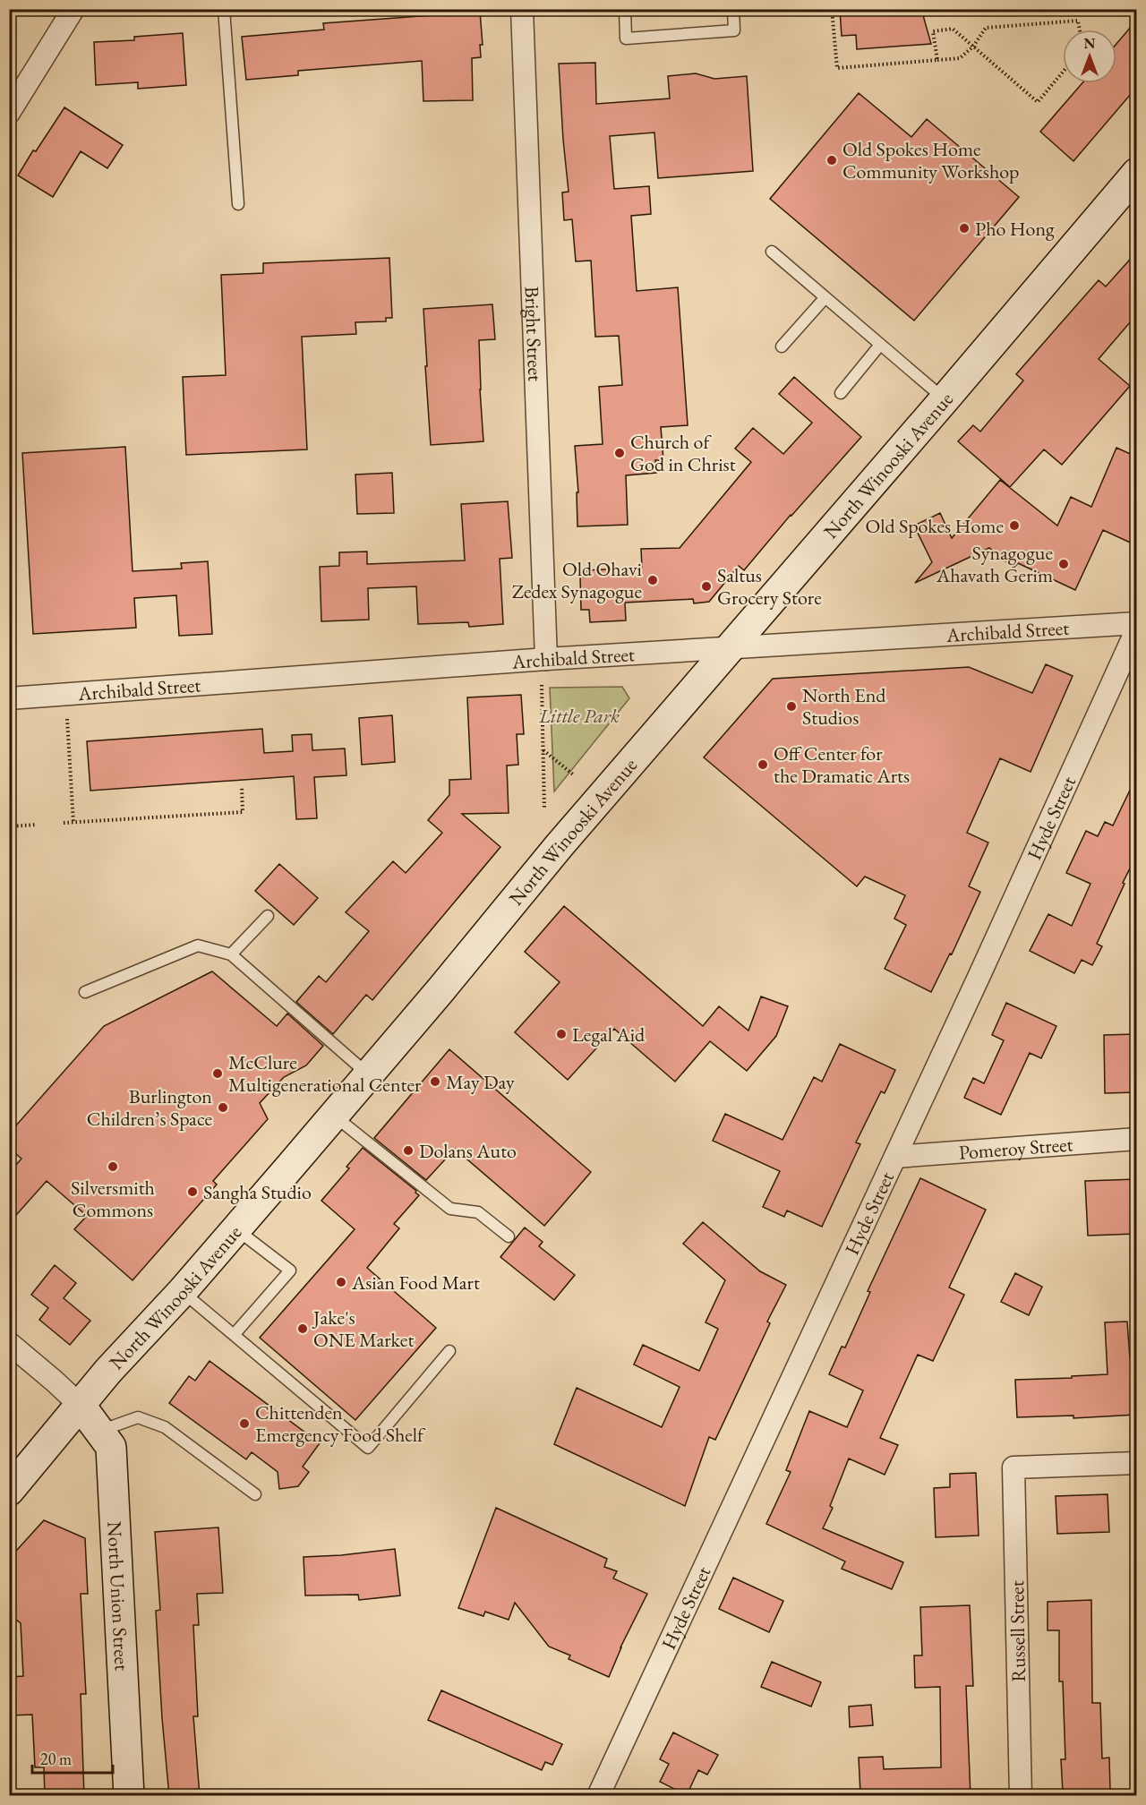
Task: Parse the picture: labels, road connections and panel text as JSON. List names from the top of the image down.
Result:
{
  "streets": {
    "main road": ["North Winooski Avenue", "North Union Street"],
    "street": [
      "Bright Street",
      "Archibald Street",
      "Hyde Street",
      "Pomeroy Street",
      "Russell Street"
    ]
  },
  "crossings": [
    ["Bright Street", "Archibald Street"],
    ["North Winooski Avenue", "Archibald Street"],
    ["North Winooski Avenue", "North Union Street"],
    ["Hyde Street", "Pomeroy Street"]
  ],
  "parks": ["Little Park"],
  "places": [
    "Old Spokes Home Community Workshop",
    "Pho Hong",
    "Church of God in Christ",
    "Old Spokes Home",
    "Synagogue Ahavath Gerim",
    "Old Ohavi Zedex Synagogue",
    "Saltus Grocery Store",
    "North End Studios",
    "Off Center for the Dramatic Arts",
    "Legal Aid",
    "McClure Multigenerational Center",
    "May Day",
    "Burlington Children’s Space",
    "Dolans Auto",
    "Silversmith Commons",
    "Sangha Studio",
    "Asian Food Mart",
    "Jake's ONE Market",
    "Chittenden Emergency Food Shelf"
  ],
  "scale_bar": "20 m",
  "north": "top"
}
